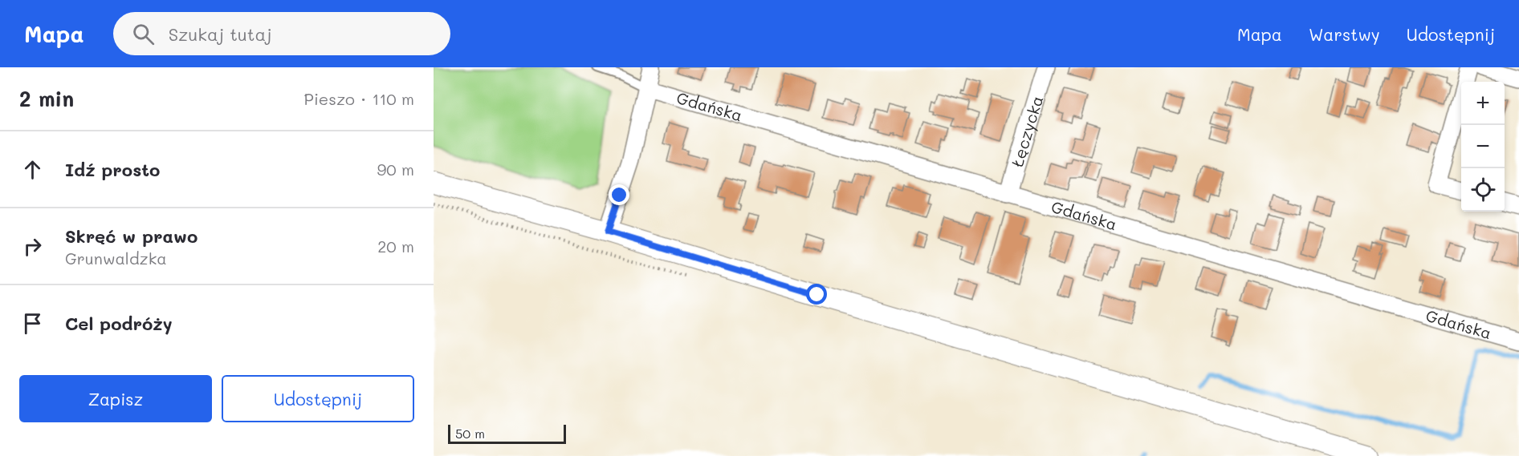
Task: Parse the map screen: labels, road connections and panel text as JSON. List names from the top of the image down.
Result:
{
  "streets": {
    "street": ["Gdańska", "Łęczycka"]
  },
  "crossings": [
    ["Gdańska", "Łęczycka"]
  ],
  "scale_bar": "50 m",
  "page": {
    "header": "Mapa",
    "search": "Szukaj tutaj",
    "nav": ["Mapa", "Warstwy", "Udostępnij"],
    "heading": ["2 min", "Pieszo · 110 m"],
    "map_buttons": ["+", "−"],
    "list": [
      ["Idź prosto", "90 m"],
      ["Skręć w prawo", "Grunwaldzka", "20 m"],
      "Cel podróży"
    ],
    "buttons": ["Zapisz", "Udostępnij"],
    "scale": "50 m"
  }
}
